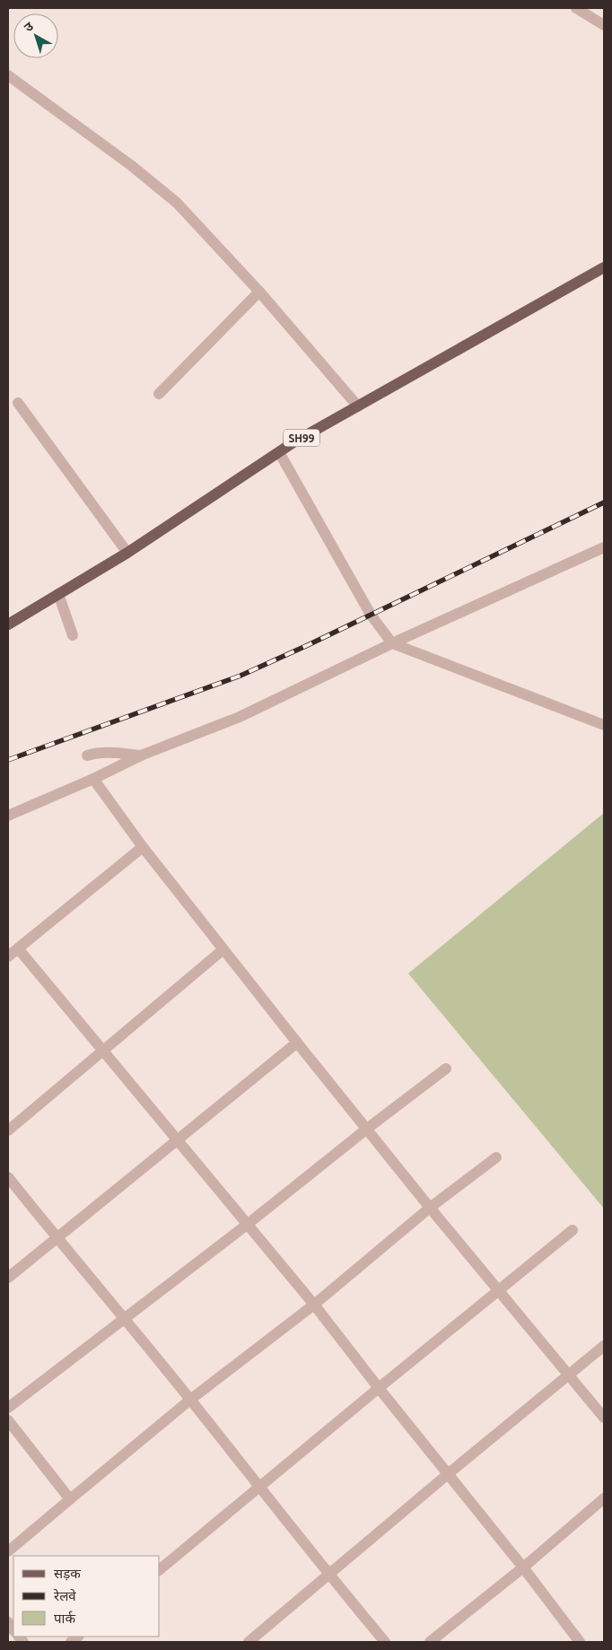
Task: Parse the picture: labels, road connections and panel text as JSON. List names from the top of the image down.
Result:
{
  "streets": {
    "main road": ["SH99"]
  },
  "legend": ["सड़क", "रेलवे", "पार्क"],
  "north": "top left"
}
